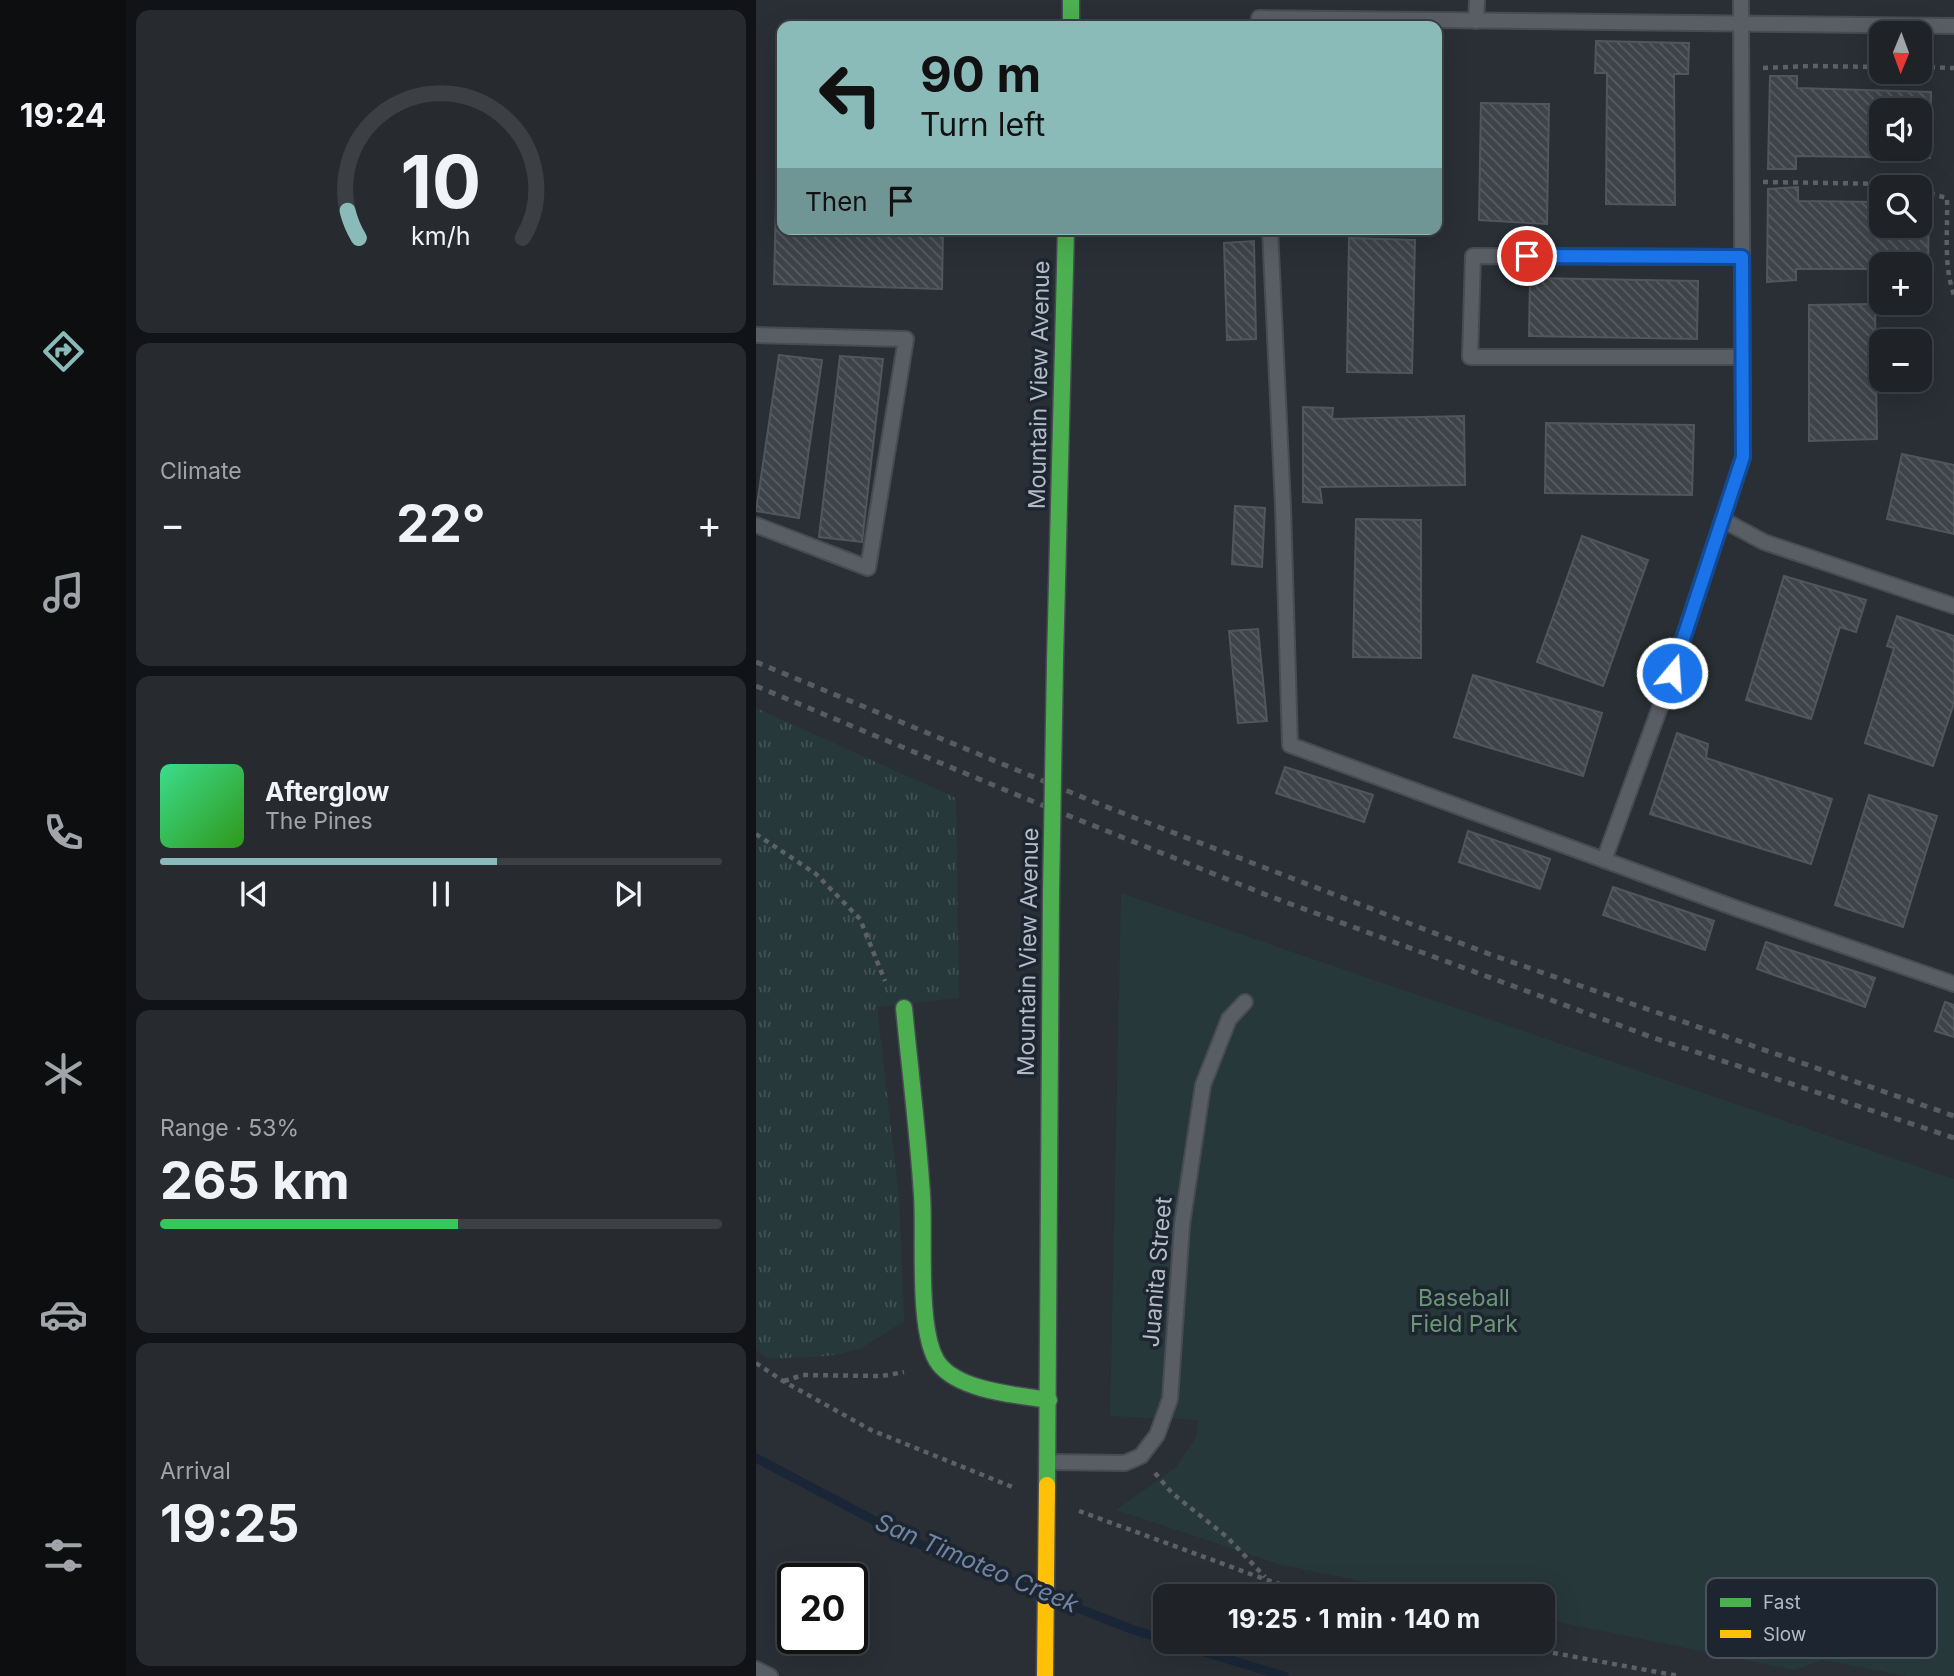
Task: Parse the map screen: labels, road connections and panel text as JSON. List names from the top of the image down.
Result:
{
  "streets": {
    "main road": ["Mountain View Avenue"],
    "lane": ["Juanita Street"]
  },
  "water": ["San Timoteo Creek"],
  "parks": ["Baseball Field Park"],
  "legend": ["Fast", "Slow"],
  "north": "bottom",
  "page": {
    "tabs": "19:24",
    "map_buttons": ["+", "−"],
    "turn": ["90 m", "Turn left"],
    "then": "Then",
    "tile": [
      "Climate",
      ["Range · 53%", "265 km"],
      ["Arrival", "19:25"]
    ],
    "heat": ["−", "22°", "+"],
    "song": ["Afterglow", "The Pines"],
    "limit": "20",
    "trip": "19:25 · 1 min · 140 m",
    "gauge": ["10", "km/h"]
  }
}
